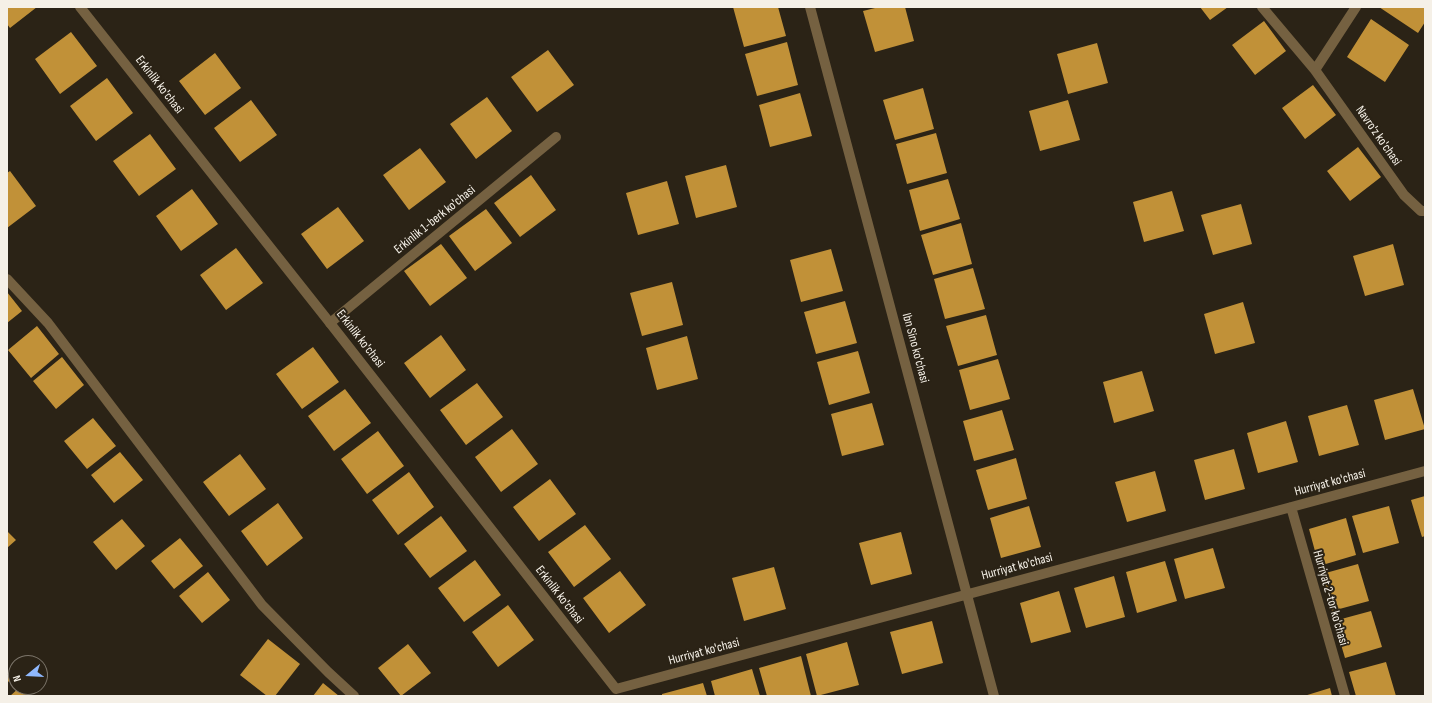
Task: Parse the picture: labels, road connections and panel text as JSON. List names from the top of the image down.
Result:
{
  "streets": {
    "street": [
      "Erkinlik ko'chasi",
      "Navro'z ko'chasi",
      "Erkinlik 1-berk ko'chasi",
      "Ibn Sino ko'chasi",
      "Hurriyat ko'chasi",
      "Hurriyat 2-tor ko'chasi"
    ]
  },
  "crossings": [
    ["Erkinlik ko'chasi", "Erkinlik 1-berk ko'chasi"],
    ["Erkinlik ko'chasi", "Hurriyat ko'chasi"],
    ["Ibn Sino ko'chasi", "Hurriyat ko'chasi"],
    ["Hurriyat ko'chasi", "Hurriyat 2-tor ko'chasi"]
  ],
  "north": "left"
}
